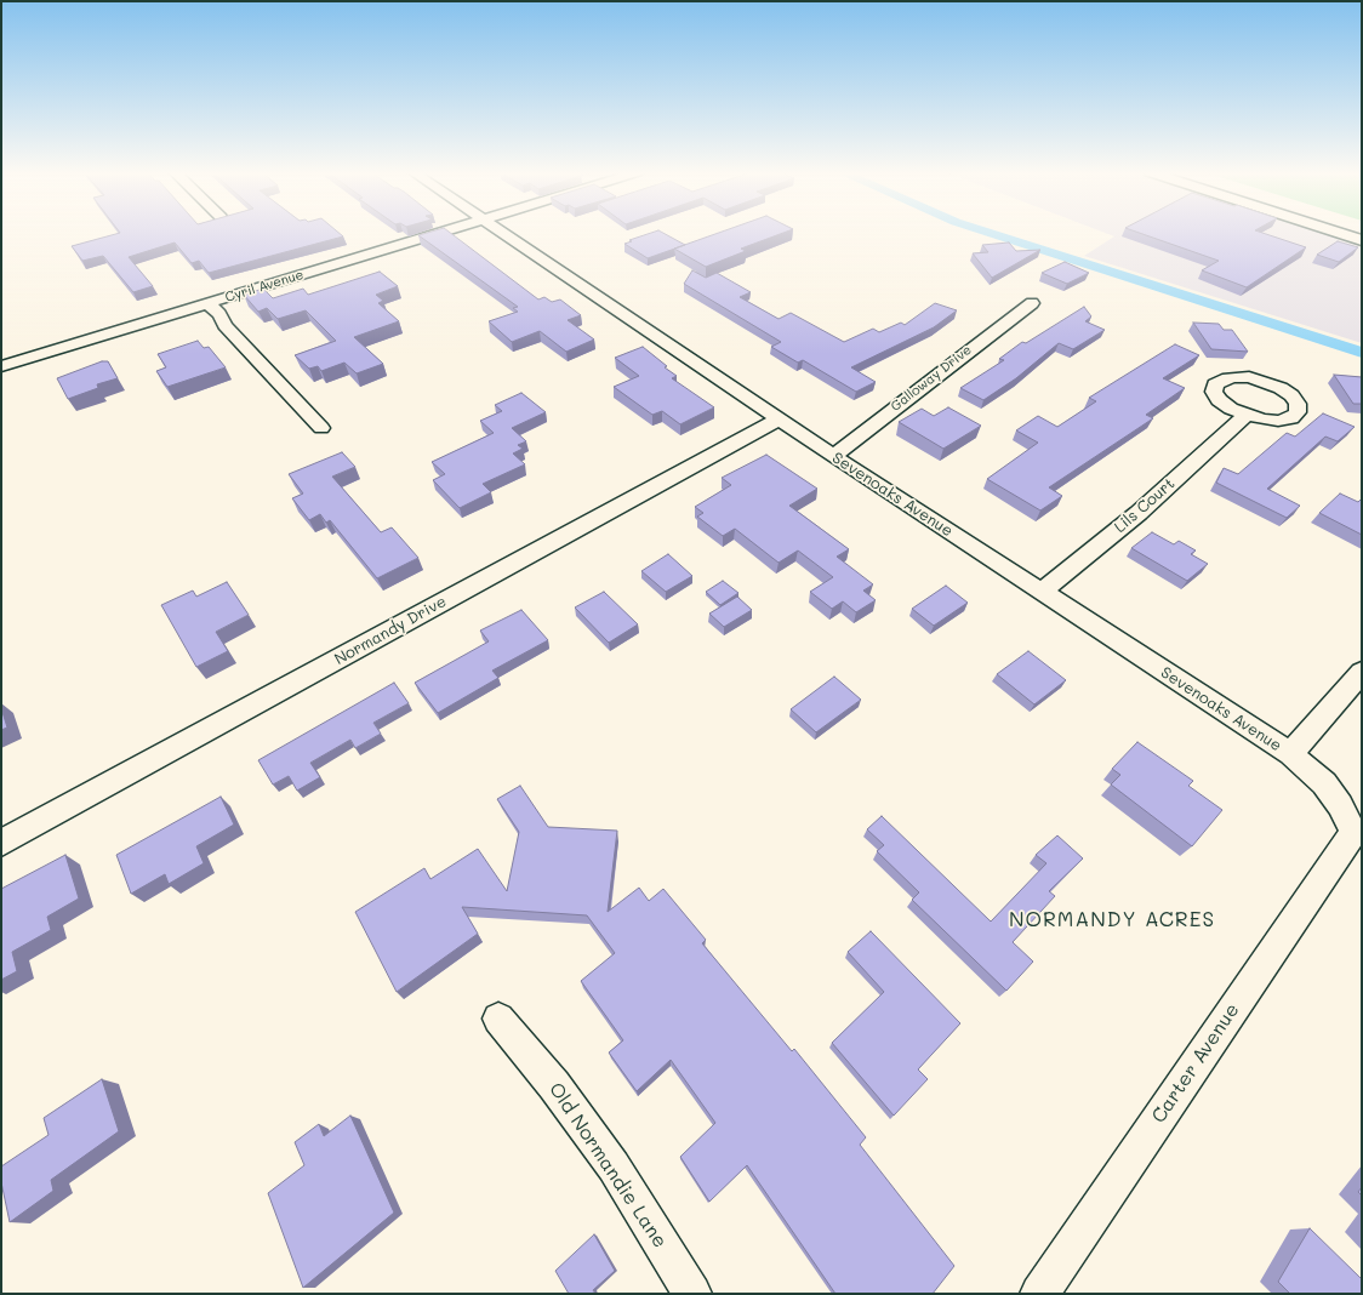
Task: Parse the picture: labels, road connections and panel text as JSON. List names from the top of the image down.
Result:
{
  "streets": {
    "street": [
      "Cyril Avenue",
      "Galloway Drive",
      "Sevenoaks Avenue",
      "Lils Court",
      "Normandy Drive",
      "Carter Avenue",
      "Old Normandie Lane"
    ]
  },
  "crossings": [
    ["Galloway Drive", "Sevenoaks Avenue"],
    ["Sevenoaks Avenue", "Lils Court"],
    ["Sevenoaks Avenue", "Normandy Drive"],
    ["Sevenoaks Avenue", "Carter Avenue"]
  ],
  "districts": ["NORMANDY ACRES"]
}
